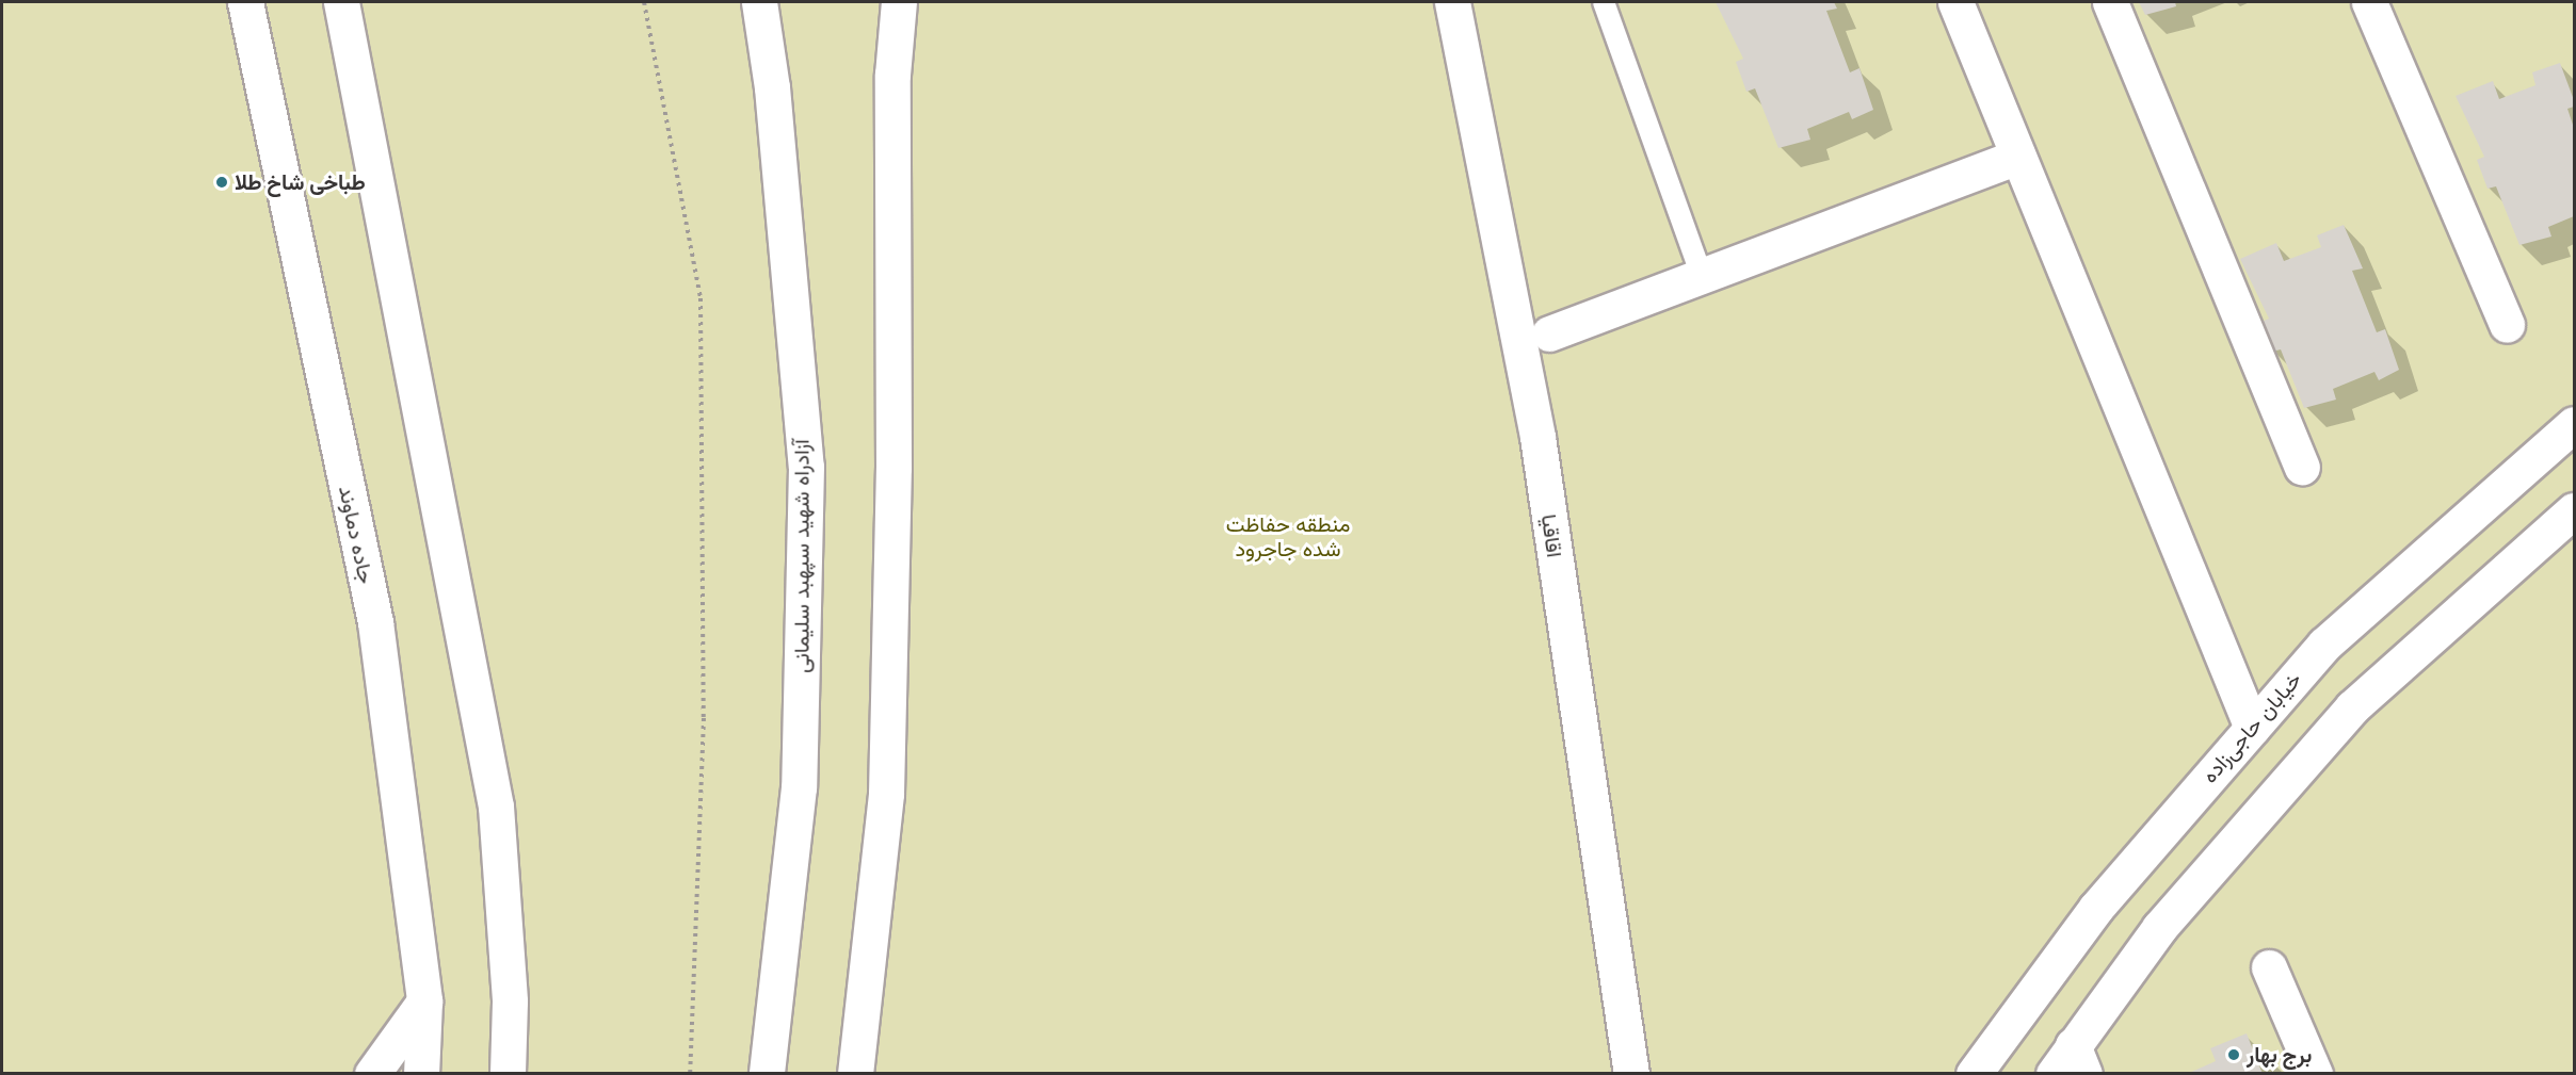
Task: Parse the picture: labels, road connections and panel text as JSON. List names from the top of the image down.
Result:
{
  "streets": {
    "main road": [
      "جاده دماوند",
      "اقاقیا",
      "آزادراه شهید سپهبد سلیمانی",
      "خیابان حاجی‌زاده"
    ]
  },
  "parks": ["منطقه حفاظت شده جاجرود"],
  "places": ["طباخی شاخ طلا", "برج بهار"]
}
